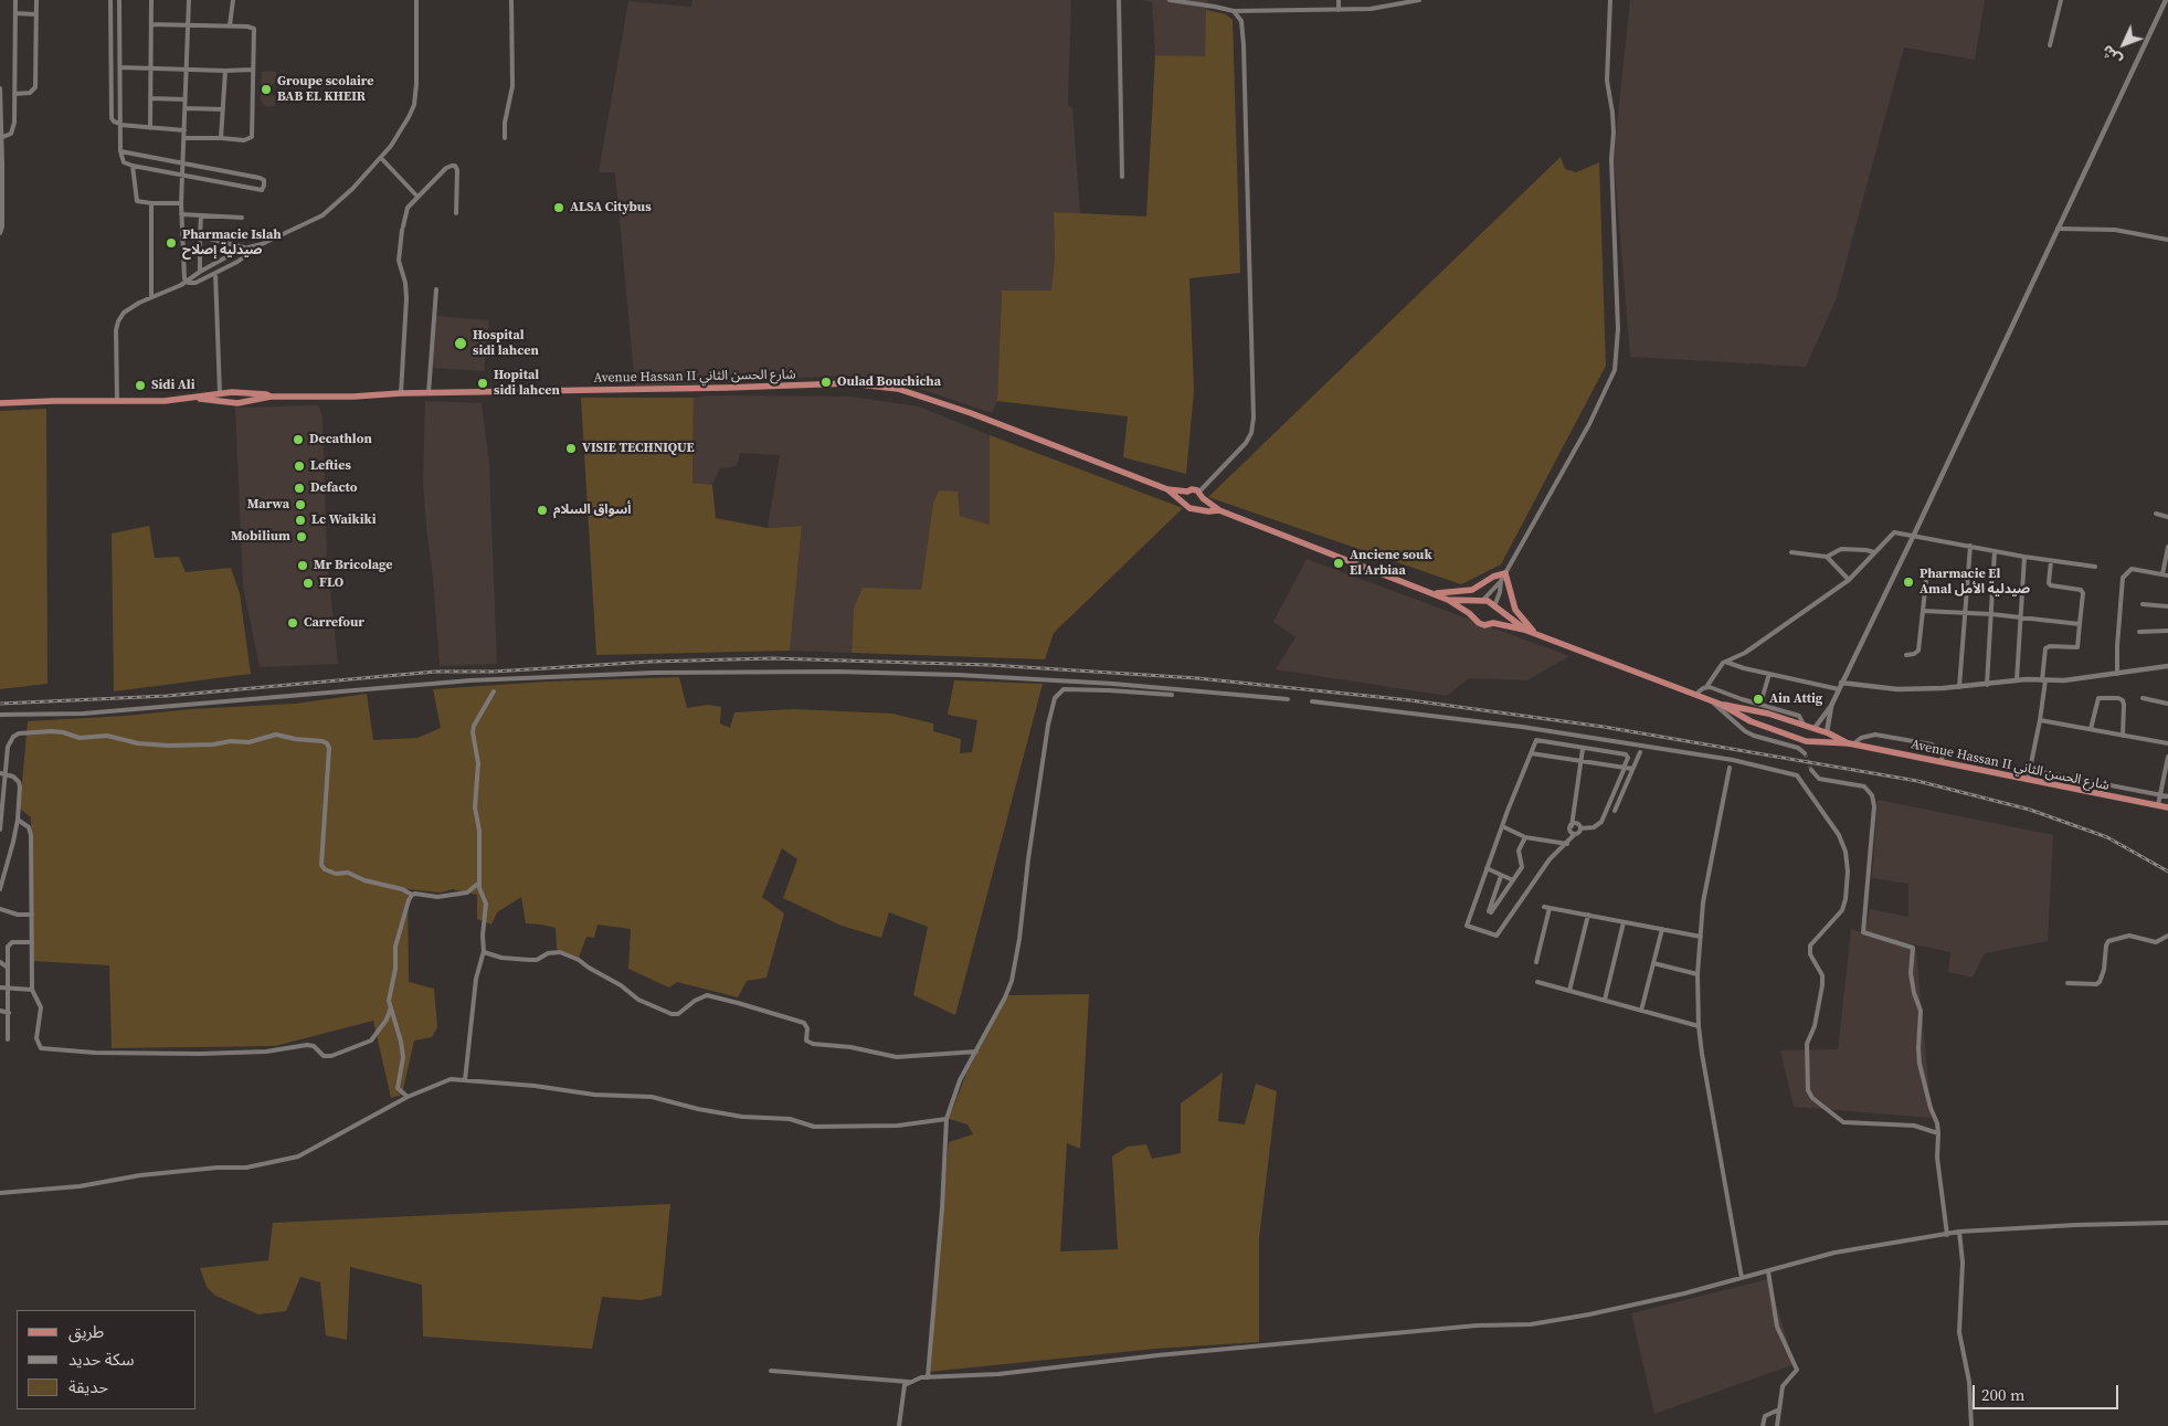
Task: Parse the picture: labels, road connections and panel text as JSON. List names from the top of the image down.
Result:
{
  "streets": {
    "main road": ["Avenue Hassan II شارع الحسن الثاني"]
  },
  "places": [
    "Groupe scolaire BAB EL KHEIR",
    "ALSA Citybus",
    "Pharmacie Islah صيدلية إصلاح",
    "Hospital sidi lahcen",
    "Oulad Bouchicha",
    "Hopital sidi lahcen",
    "Sidi Ali",
    "Decathlon",
    "VISIE TECHNIQUE",
    "Lefties",
    "Defacto",
    "Marwa",
    "أسواق السلام",
    "Lc Waikiki",
    "Mobilium",
    "Anciene souk El Arbiaa",
    "Mr Bricolage",
    "Pharmacie El Amal صيدلية الأمل",
    "FLO",
    "Carrefour",
    "Ain Attig"
  ],
  "legend": ["طريق", "سكة حديد", "حديقة"],
  "scale_bar": "200 m",
  "north": "bottom left"
}
